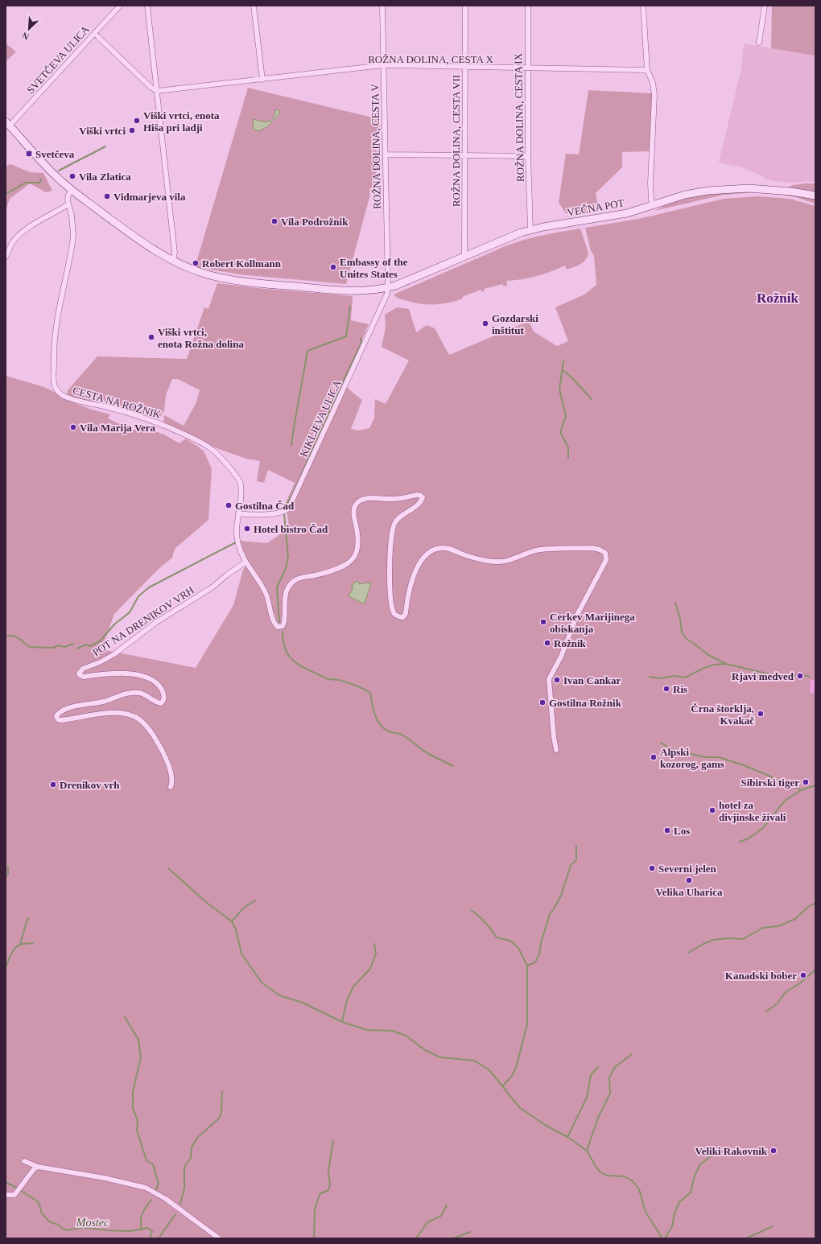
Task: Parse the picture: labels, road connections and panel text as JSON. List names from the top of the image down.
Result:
{
  "streets": {
    "main road": ["VEČNA POT"],
    "street": [
      "ROŽNA DOLINA, CESTA X",
      "SVETČEVA ULICA",
      "ROŽNA DOLINA, CESTA IX",
      "ROŽNA DOLINA, CESTA VII",
      "ROŽNA DOLINA, CESTA V",
      "CESTA NA ROŽNIK",
      "KIKLJEVA ULICA",
      "POT NA DRENIKOV VRH"
    ]
  },
  "crossings": [
    ["ROŽNA DOLINA, CESTA X", "ROŽNA DOLINA, CESTA IX"],
    ["ROŽNA DOLINA, CESTA X", "ROŽNA DOLINA, CESTA VII"],
    ["ROŽNA DOLINA, CESTA X", "ROŽNA DOLINA, CESTA V"],
    ["SVETČEVA ULICA", "VEČNA POT"],
    ["ROŽNA DOLINA, CESTA IX", "VEČNA POT"],
    ["ROŽNA DOLINA, CESTA VII", "VEČNA POT"],
    ["ROŽNA DOLINA, CESTA V", "VEČNA POT"],
    ["ROŽNA DOLINA, CESTA V", "KIKLJEVA ULICA"],
    ["VEČNA POT", "CESTA NA ROŽNIK"],
    ["VEČNA POT", "KIKLJEVA ULICA"],
    ["CESTA NA ROŽNIK", "KIKLJEVA ULICA"],
    ["CESTA NA ROŽNIK", "POT NA DRENIKOV VRH"]
  ],
  "districts": ["Rožnik"],
  "water": ["Mostec"],
  "places": {
    "other": [
      "Viški vrtci, enota Hiša pri ladji",
      "Viški vrtci",
      "Vila Zlatica",
      "Vidmarjeva vila",
      "Vila Podrožnik",
      "Robert Kollmann",
      "Embassy of the Unites States",
      "Gozdarski inštitut",
      "Viški vrtci, enota Rožna dolina",
      "Vila Marija Vera",
      "Gostilna Čad",
      "Hotel bistro Čad",
      "Cerkev Marijinega obiskanja",
      "Rožnik",
      "Rjavi medved",
      "Ivan Cankar",
      "Ris",
      "Gostilna Rožnik",
      "Črna štorklja, Kvakač",
      "Alpski kozorog, gams",
      "Sibirski tiger",
      "Drenikov vrh",
      "hotel za divjinske živali",
      "Los",
      "Severni jelen",
      "Velika Uharica",
      "Kanadski bober",
      "Veliki Rakovnik"
    ],
    "transit": ["Svetčeva"]
  },
  "north": "bottom left"
}
